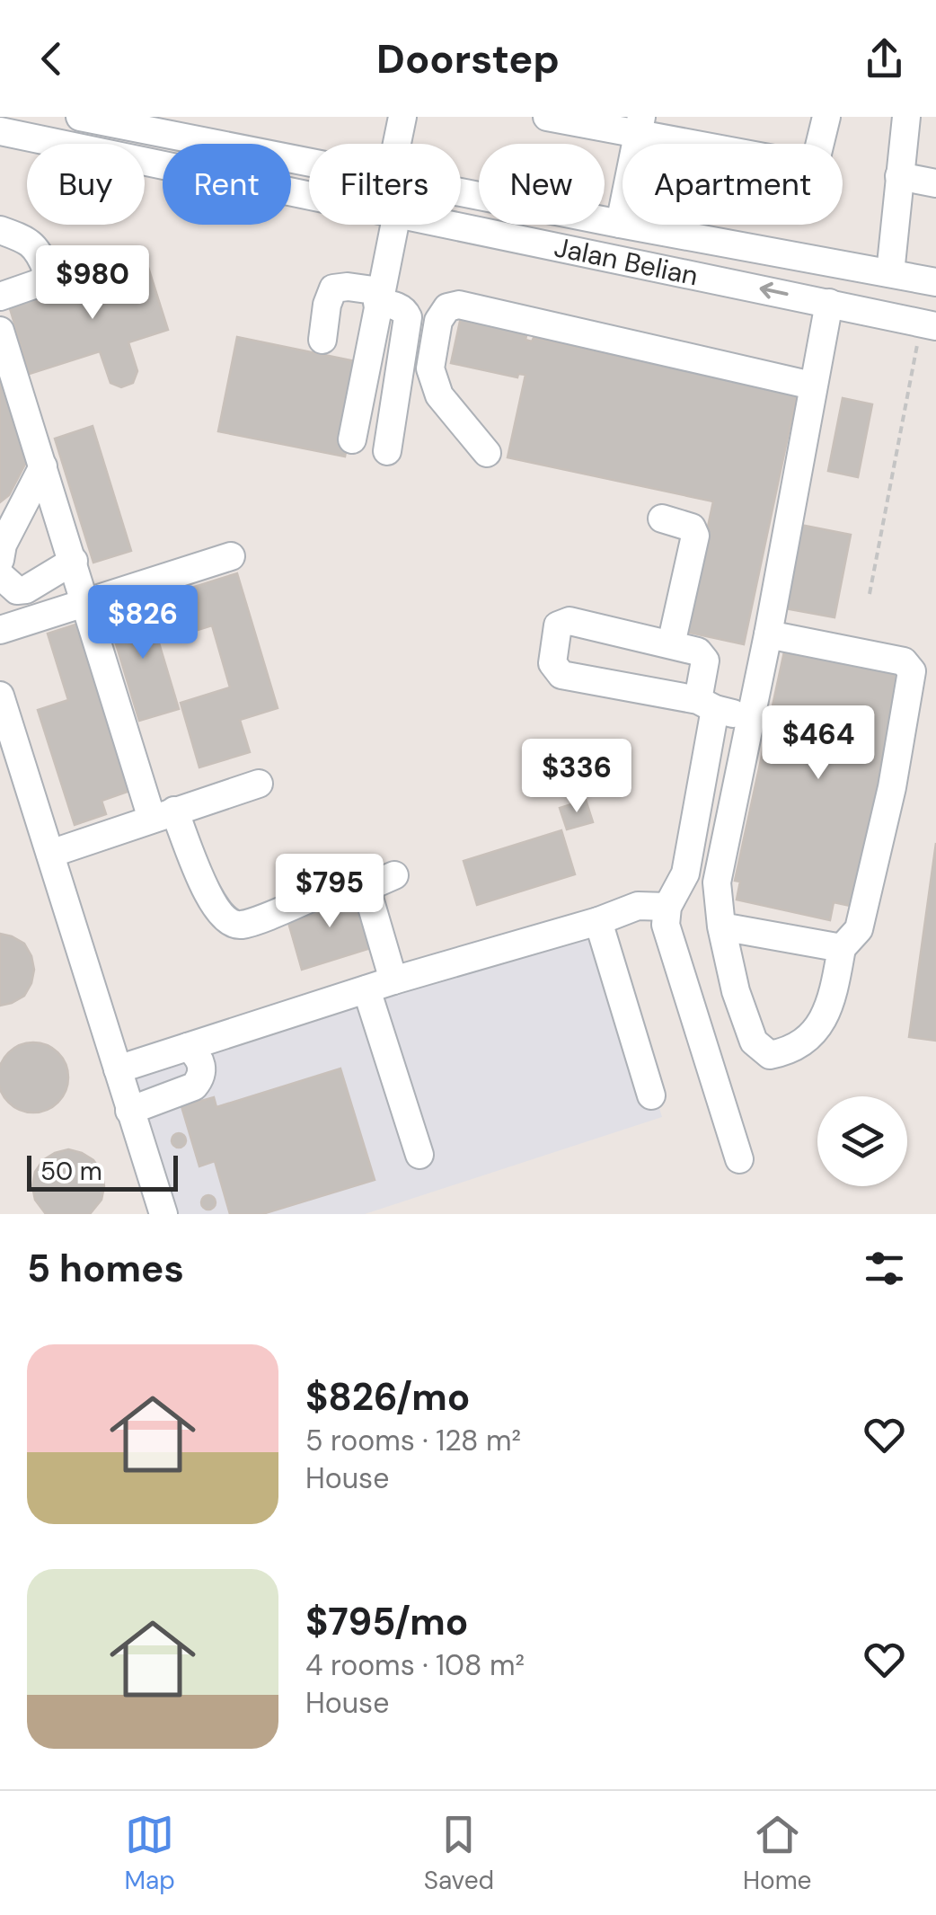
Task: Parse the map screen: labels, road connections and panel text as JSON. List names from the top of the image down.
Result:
{
  "streets": {
    "street": ["Jalan Belian"]
  },
  "scale_bar": "50 m",
  "page": {
    "header": "Doorstep",
    "chip": [
      "Buy",
      "Rent",
      "Filters",
      "New",
      "Apartment"
    ],
    "price": [
      "$980",
      "$826",
      "$464",
      "$336",
      "$795"
    ],
    "scale": "50 m",
    "heading": "5 homes",
    "list": [
      {
        "name": "$826/mo",
        "note": "5 rooms · 128 m² · House"
      },
      {
        "name": "$795/mo",
        "note": "4 rooms · 108 m² · House"
      }
    ],
    "tabs": ["Map", "Saved", "Home"]
  }
}
